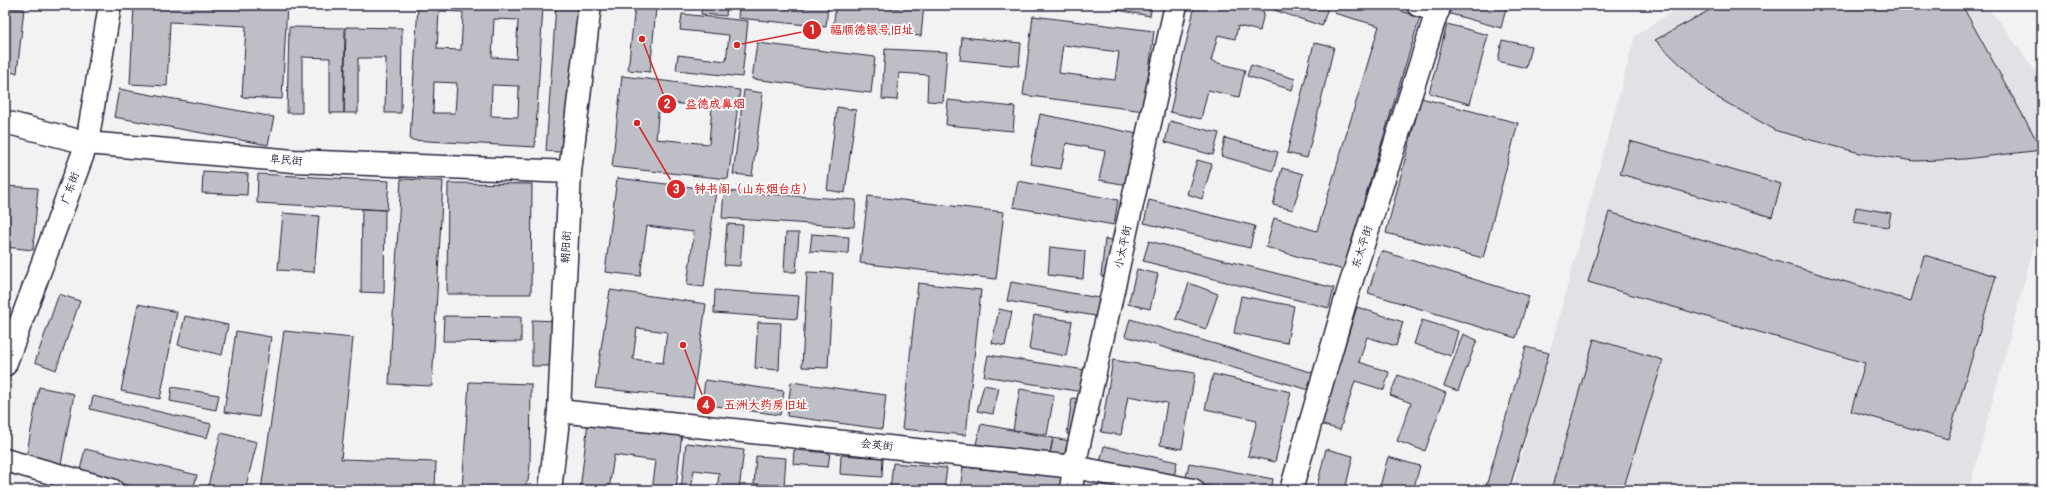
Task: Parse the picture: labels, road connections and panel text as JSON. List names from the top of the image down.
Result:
{
  "streets": {
    "street": [
      "阜民街",
      "广东街",
      "朝阳街",
      "小太平街",
      "东太平街",
      "会英街"
    ]
  },
  "crossings": [
    ["阜民街", "广东街"],
    ["阜民街", "朝阳街"],
    ["朝阳街", "会英街"],
    ["小太平街", "会英街"]
  ],
  "places": [
    "益德成鼻烟",
    "福顺德银号旧址",
    "钟书阁（山东烟台店）",
    "五洲大药房旧址"
  ]
}
